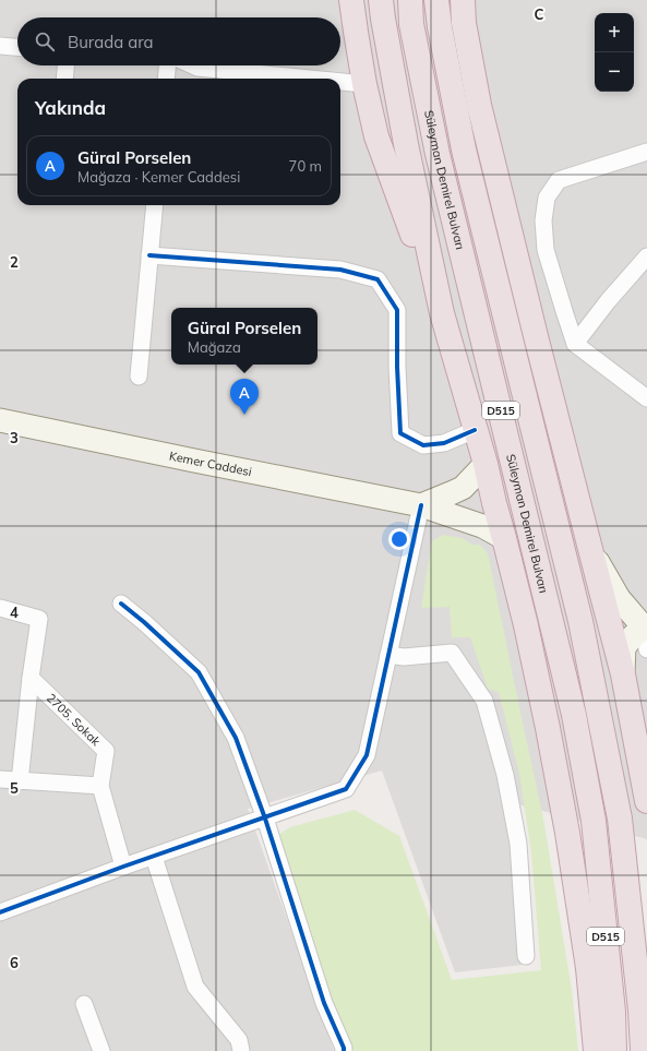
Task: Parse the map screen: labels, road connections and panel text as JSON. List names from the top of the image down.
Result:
{
  "streets": {
    "highway": ["Süleyman Demirel Bulvarı", "D515"],
    "main road": ["Kemer Caddesi"],
    "street": ["2705. Sokak"]
  },
  "page": {
    "map_buttons": ["+", "−"],
    "search": "Burada ara",
    "heading": "Yakında",
    "list": [
      {
        "mark": "A",
        "name": "Güral Porselen",
        "note": "Mağaza · Kemer Caddesi",
        "value": "70 m"
      }
    ],
    "popup": ["Güral Porselen", "Mağaza"],
    "pins": "A"
  },
  "grid": {
    "columns": ["C"],
    "rows": [
      "2",
      "3",
      "4",
      "5",
      "6"
    ]
  }
}
